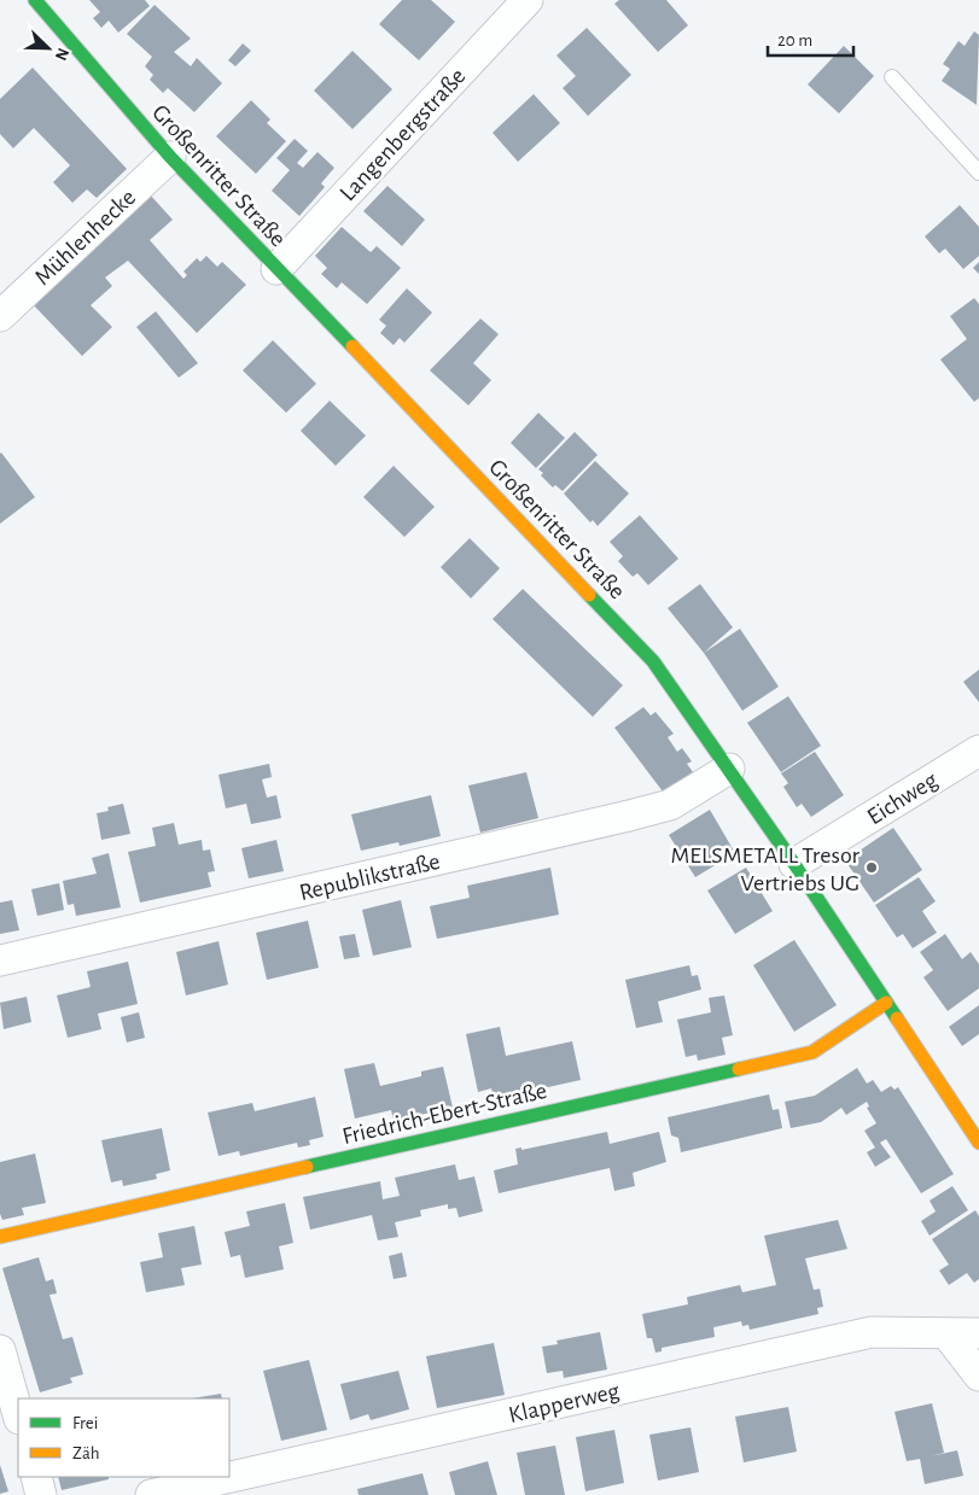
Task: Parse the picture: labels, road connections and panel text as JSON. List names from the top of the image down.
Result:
{
  "streets": {
    "main road": ["Großenritter Straße", "Friedrich-Ebert-Straße"],
    "street": [
      "Langenbergstraße",
      "Mühlenhecke",
      "Eichweg",
      "Republikstraße",
      "Klapperweg"
    ]
  },
  "crossings": [
    ["Langenbergstraße", "Großenritter Straße"],
    ["Großenritter Straße", "Mühlenhecke"],
    ["Großenritter Straße", "Eichweg"],
    ["Großenritter Straße", "Republikstraße"],
    ["Großenritter Straße", "Friedrich-Ebert-Straße"]
  ],
  "places": ["MELSMETALL Tresor Vertriebs UG"],
  "legend": ["Frei", "Zäh"],
  "scale_bar": "20 m",
  "north": "bottom right"
}
